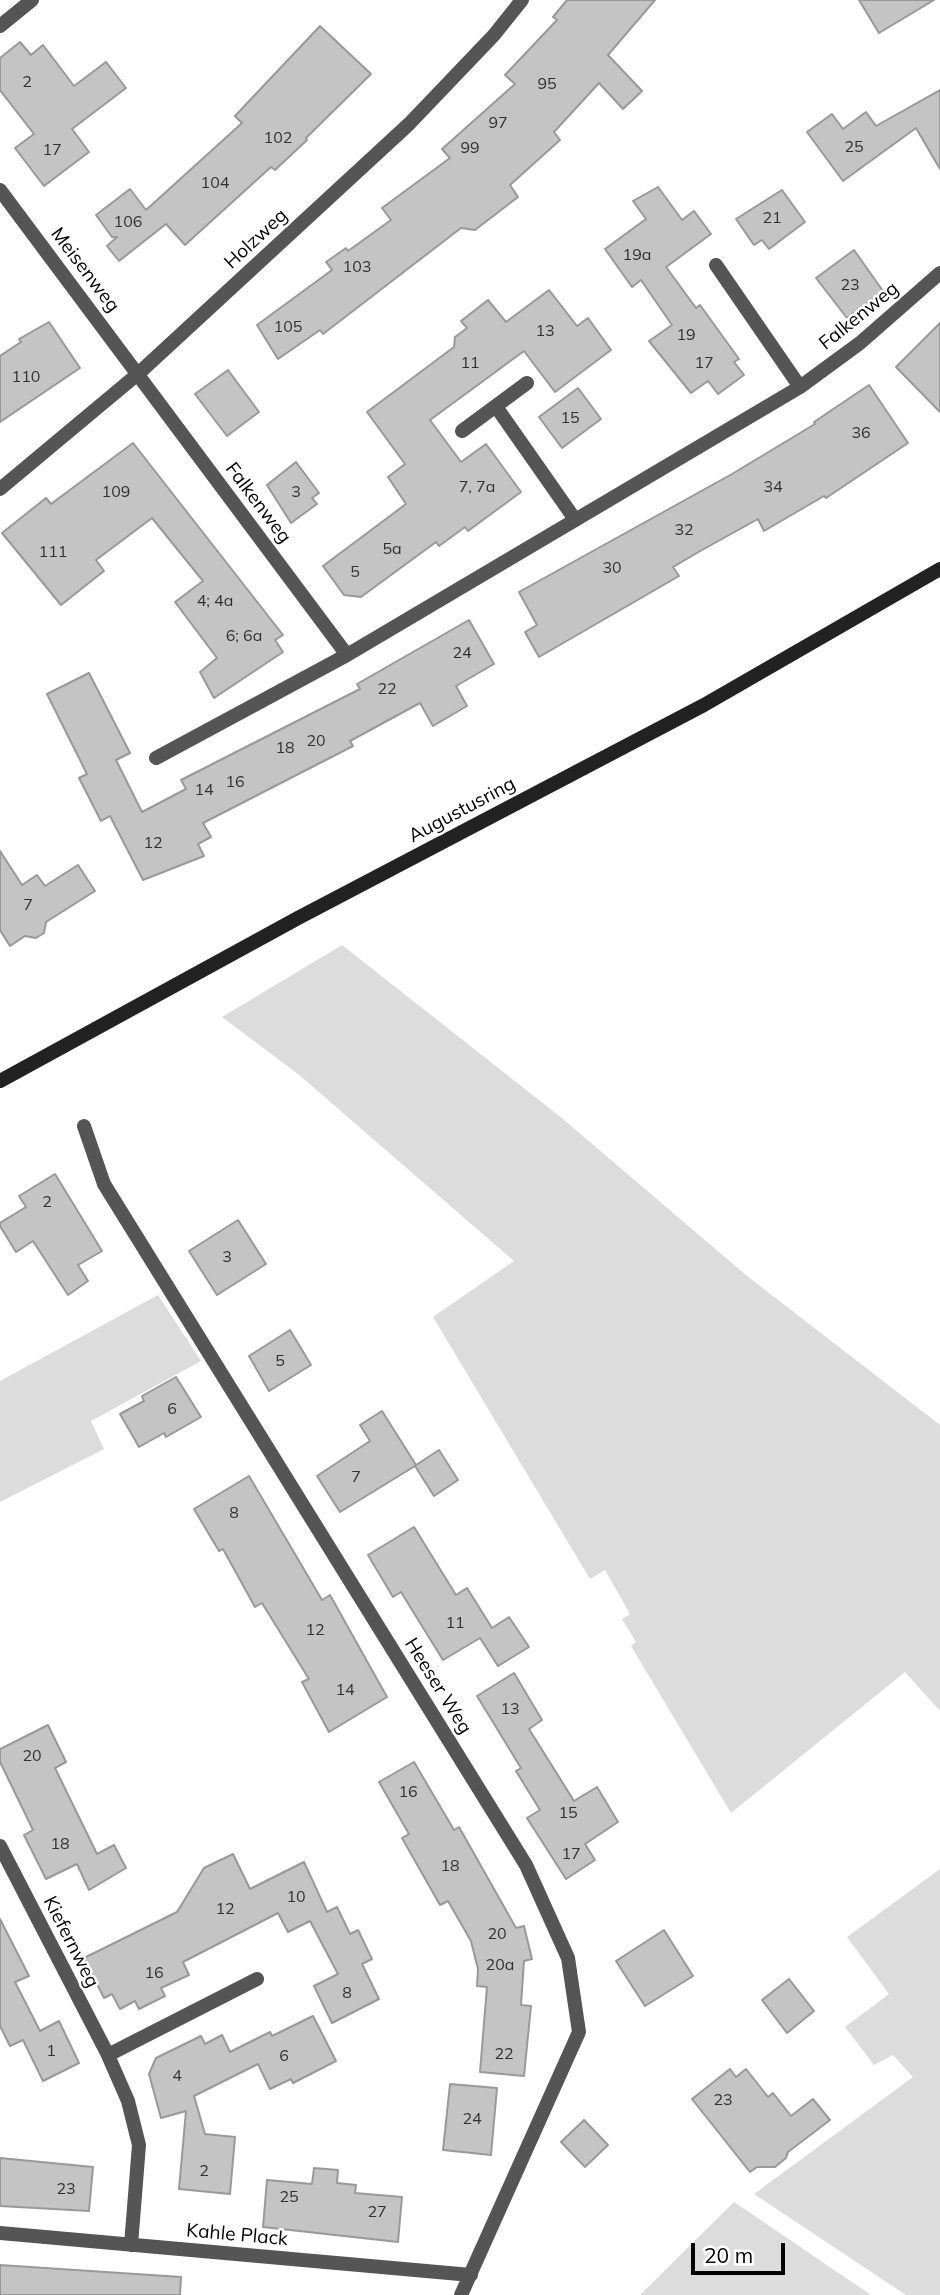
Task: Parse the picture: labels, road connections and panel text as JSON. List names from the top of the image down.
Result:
{
  "streets": {
    "main road": ["Augustusring"],
    "street": [
      "Holzweg",
      "Meisenweg",
      "Falkenweg",
      "Heeser Weg",
      "Kiefernweg",
      "Kahle Plack"
    ]
  },
  "crossings": [
    ["Holzweg", "Meisenweg"],
    ["Holzweg", "Falkenweg"],
    ["Meisenweg", "Falkenweg"],
    ["Heeser Weg", "Kahle Plack"],
    ["Kiefernweg", "Kahle Plack"]
  ],
  "house_numbers": [
    "2",
    "95",
    "97",
    "102",
    "25",
    "99",
    "17",
    "104",
    "21",
    "106",
    "19a",
    "103",
    "23",
    "105",
    "13",
    "19",
    "11",
    "17",
    "110",
    "15",
    "36",
    "7, 7a",
    "34",
    "109",
    "3",
    "32",
    "5a",
    "111",
    "30",
    "5",
    "4; 4a",
    "6; 6a",
    "24",
    "22",
    "20",
    "18",
    "16",
    "14",
    "12",
    "7",
    "2",
    "3",
    "5",
    "6",
    "7",
    "8",
    "11",
    "12",
    "14",
    "13",
    "20",
    "16",
    "15",
    "18",
    "17",
    "18",
    "10",
    "12",
    "20",
    "20a",
    "16",
    "8",
    "1",
    "22",
    "6",
    "4",
    "23",
    "24",
    "2",
    "23",
    "25",
    "27"
  ],
  "scale_bar": "20 m"
}
